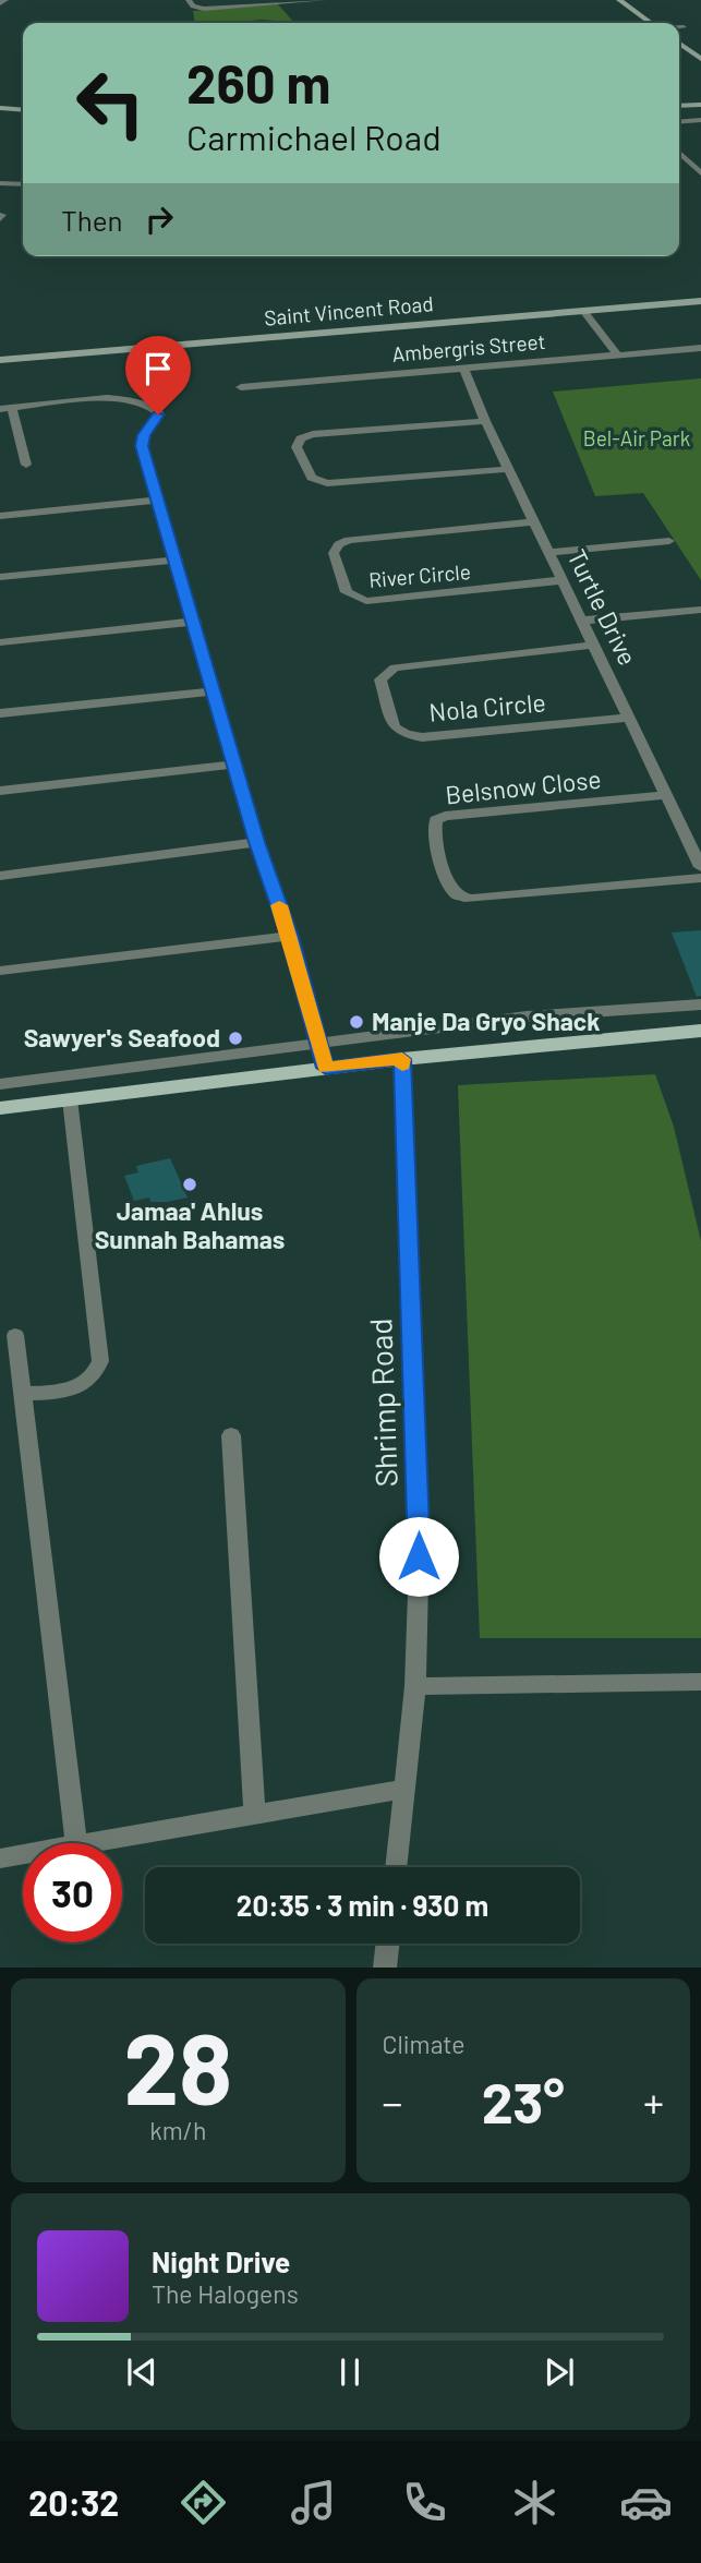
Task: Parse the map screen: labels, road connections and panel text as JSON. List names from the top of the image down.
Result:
{
  "streets": {
    "street": [
      "Saint Vincent Road",
      "Ambergris Street",
      "River Circle",
      "Turtle Drive",
      "Nola Circle",
      "Belsnow Close",
      "Shrimp Road"
    ]
  },
  "crossings": [
    ["Ambergris Street", "Turtle Drive"],
    ["River Circle", "Turtle Drive"],
    ["Turtle Drive", "Nola Circle"],
    ["Turtle Drive", "Belsnow Close"]
  ],
  "parks": ["Bel-Air Park"],
  "places": ["Manje Da Gryo Shack", "Sawyer's Seafood", "Jamaa' Ahlus Sunnah Bahamas"],
  "page": {
    "turn": ["260 m", "Carmichael Road"],
    "then": "Then",
    "limit": "30",
    "trip": "20:35 · 3 min · 930 m",
    "tile": [
      ["28", "km/h"],
      "Climate"
    ],
    "heat": ["−", "23°", "+"],
    "song": ["Night Drive", "The Halogens"],
    "tabs": "20:32"
  }
}
